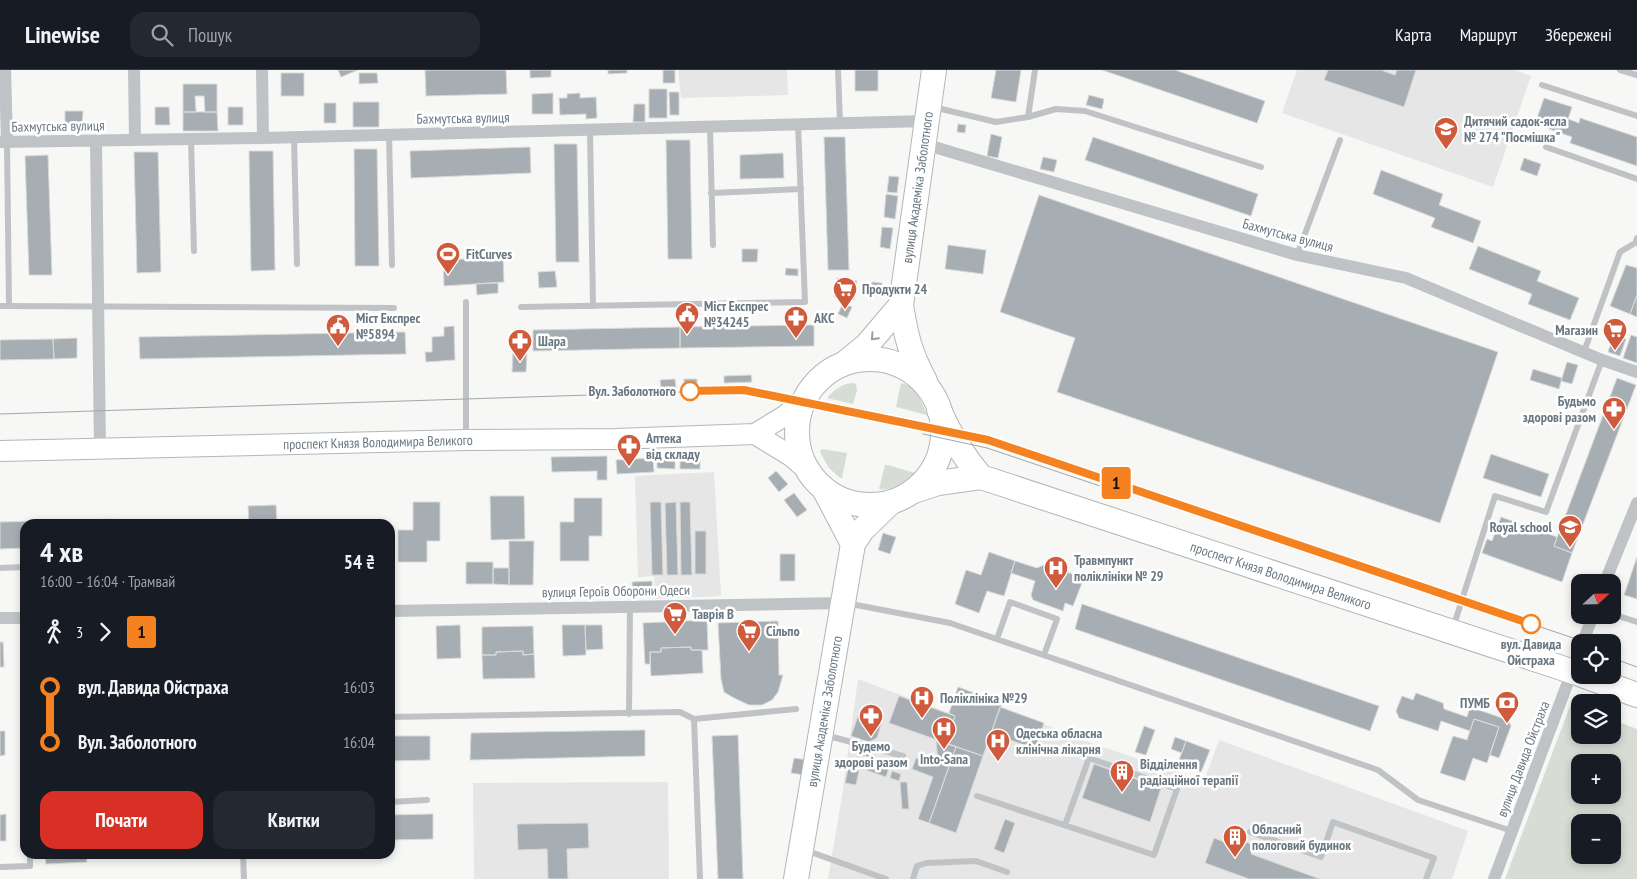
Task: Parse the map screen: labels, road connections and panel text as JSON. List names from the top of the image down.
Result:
{
  "streets": {
    "highway": ["вулиця Академіка Заболотного", "проспект Князя Володимира Великого"],
    "street": ["Бахмутська вулиця", "вулиця Героїв Оборони Одеси", "вулиця Давида Ойстраха"]
  },
  "crossings": [
    ["Бахмутська вулиця", "вулиця Академіка Заболотного"],
    ["вулиця Академіка Заболотного", "проспект Князя Володимира Великого"],
    ["вулиця Академіка Заболотного", "вулиця Героїв Оборони Одеси"]
  ],
  "places": {
    "school or university": ["Дитячий садок-ясла № 274 \"Посмішка\"", "Royal school"],
    "sports": ["FitCurves"],
    "supermarket": [
      "Продукти 24",
      "Магазин",
      "Таврія В",
      "Сільпо"
    ],
    "public building": ["Міст Експрес №34245", "Міст Експрес №5894"],
    "pharmacy": [
      "АКС",
      "Шара",
      "Будьмо здорові разом",
      "Аптека від складу",
      "Будемо здорові разом"
    ],
    "other": ["Вул. Заболотного", "вул. Давида Ойстраха"],
    "hospital": [
      "Травмпункт поліклініки № 29",
      "Поліклініка №29",
      "Into-Sana",
      "Одеська обласна клінічна лікарня"
    ],
    "bank": ["ПУМБ"],
    "building": ["Відділення радіаційної терапії", "Обласний пологовий будинок"]
  },
  "lines": ["tram line 1"],
  "north": "right",
  "page": {
    "header": "Linewise",
    "search": "Пошук",
    "nav": ["Карта", "Маршрут", "Збережені"],
    "on_map": "1",
    "heading": ["4 хв", "16:00 – 16:04 · Трамвай", "54 ₴"],
    "map_buttons": ["+", "−"],
    "legs": ["3", "1"],
    "list": [
      {
        "name": "вул. Давида Ойстраха",
        "value": "16:03"
      },
      {
        "name": "Вул. Заболотного",
        "value": "16:04"
      }
    ],
    "buttons": ["Почати", "Квитки"]
  }
}
